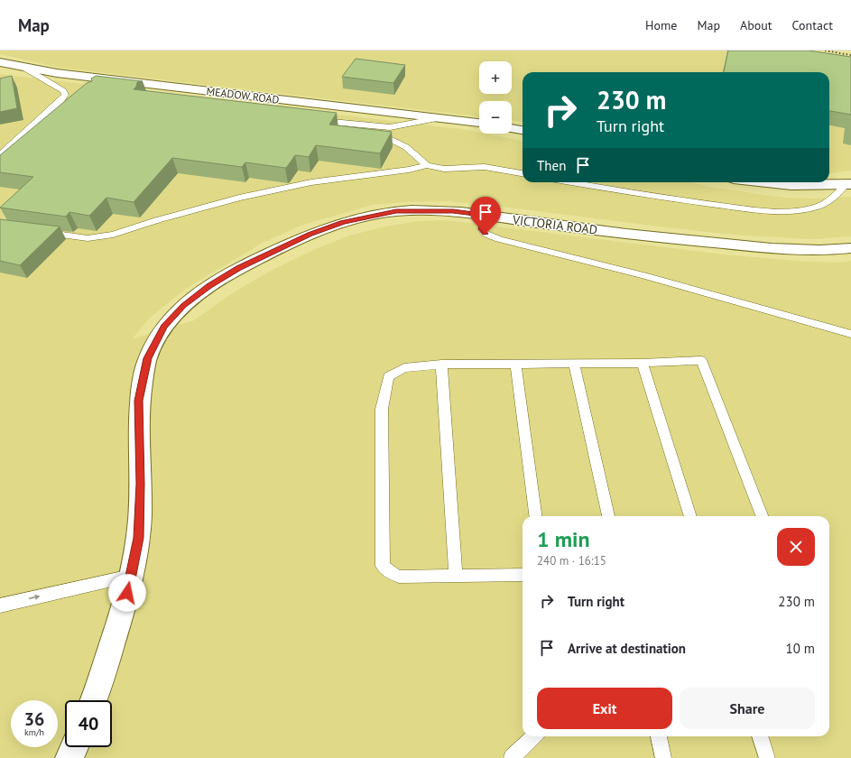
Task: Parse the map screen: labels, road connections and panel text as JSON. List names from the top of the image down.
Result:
{
  "streets": {
    "street": ["MEADOW ROAD", "VICTORIA ROAD"]
  },
  "page": {
    "header": "Map",
    "nav": [
      "Home",
      "Map",
      "About",
      "Contact"
    ],
    "map_buttons": ["+", "−"],
    "turn": ["230 m", "Turn right"],
    "then": "Then",
    "heading": ["1 min", "240 m · 16:15"],
    "list": [
      {
        "name": "Turn right",
        "value": "230 m"
      },
      {
        "name": "Arrive at destination",
        "value": "10 m"
      }
    ],
    "buttons": ["Exit", "Share"],
    "speed": "36 km/h",
    "limit": "40"
  }
}
